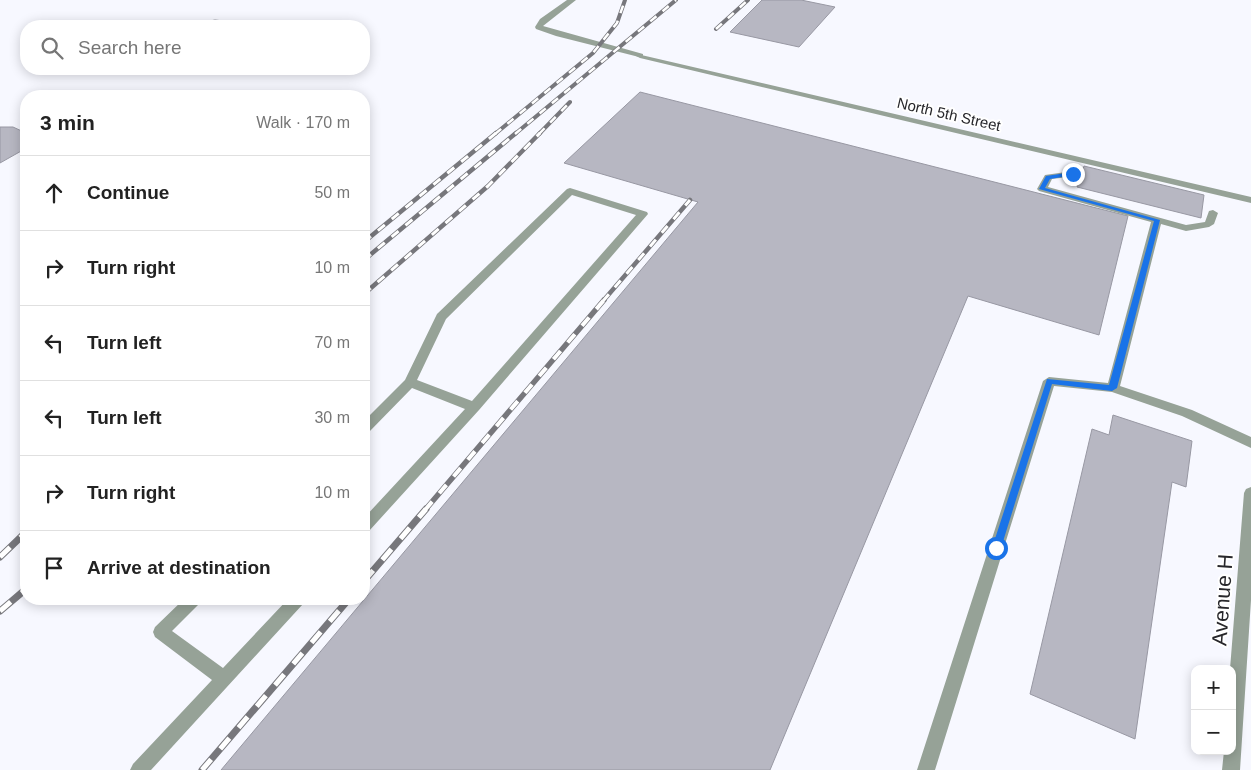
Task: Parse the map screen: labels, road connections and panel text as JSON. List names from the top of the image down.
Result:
{
  "streets": {
    "street": ["North 5th Street", "Avenue H"]
  },
  "page": {
    "search": "Search here",
    "heading": ["3 min", "Walk · 170 m"],
    "list": [
      ["Continue", "50 m"],
      ["Turn right", "10 m"],
      ["Turn left", "70 m"],
      ["Turn left", "30 m"],
      ["Turn right", "10 m"],
      "Arrive at destination"
    ],
    "map_buttons": ["+", "−"]
  }
}
